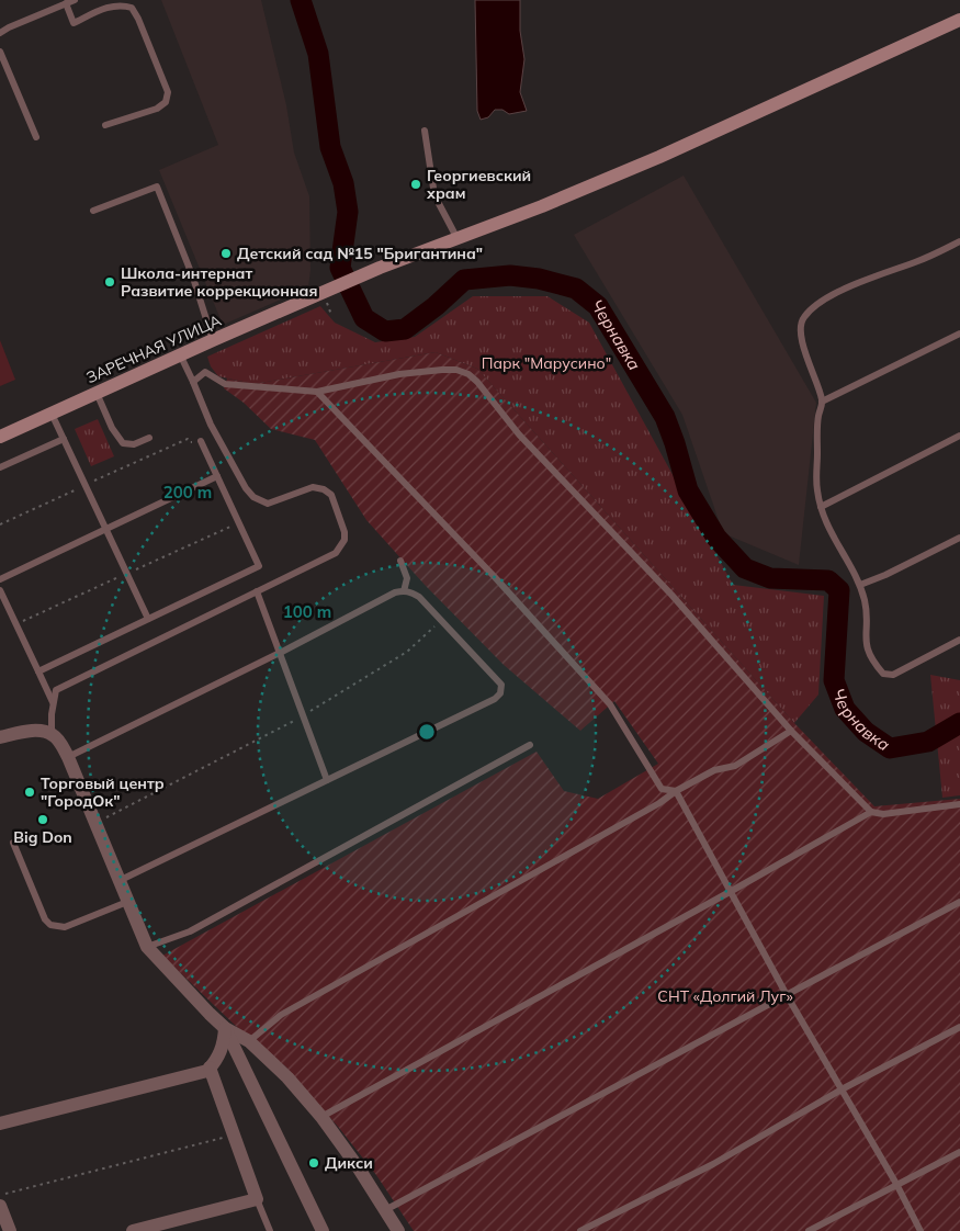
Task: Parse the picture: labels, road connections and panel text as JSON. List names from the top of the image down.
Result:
{
  "streets": {
    "street": ["ЗАРЕЧНАЯ УЛИЦА"]
  },
  "water": ["Чернавка"],
  "parks": ["Парк \"Марусино\"", "СНТ «Долгий Луг»"],
  "places": [
    "Георгиевский храм",
    "Детский сад №15 \"Бригантина\"",
    "Школа-интернат Развитие коррекционная",
    "Торговый центр \"ГородОк\"",
    "Big Don",
    "Дикси"
  ],
  "rings": ["200 m", "100 m"]
}
